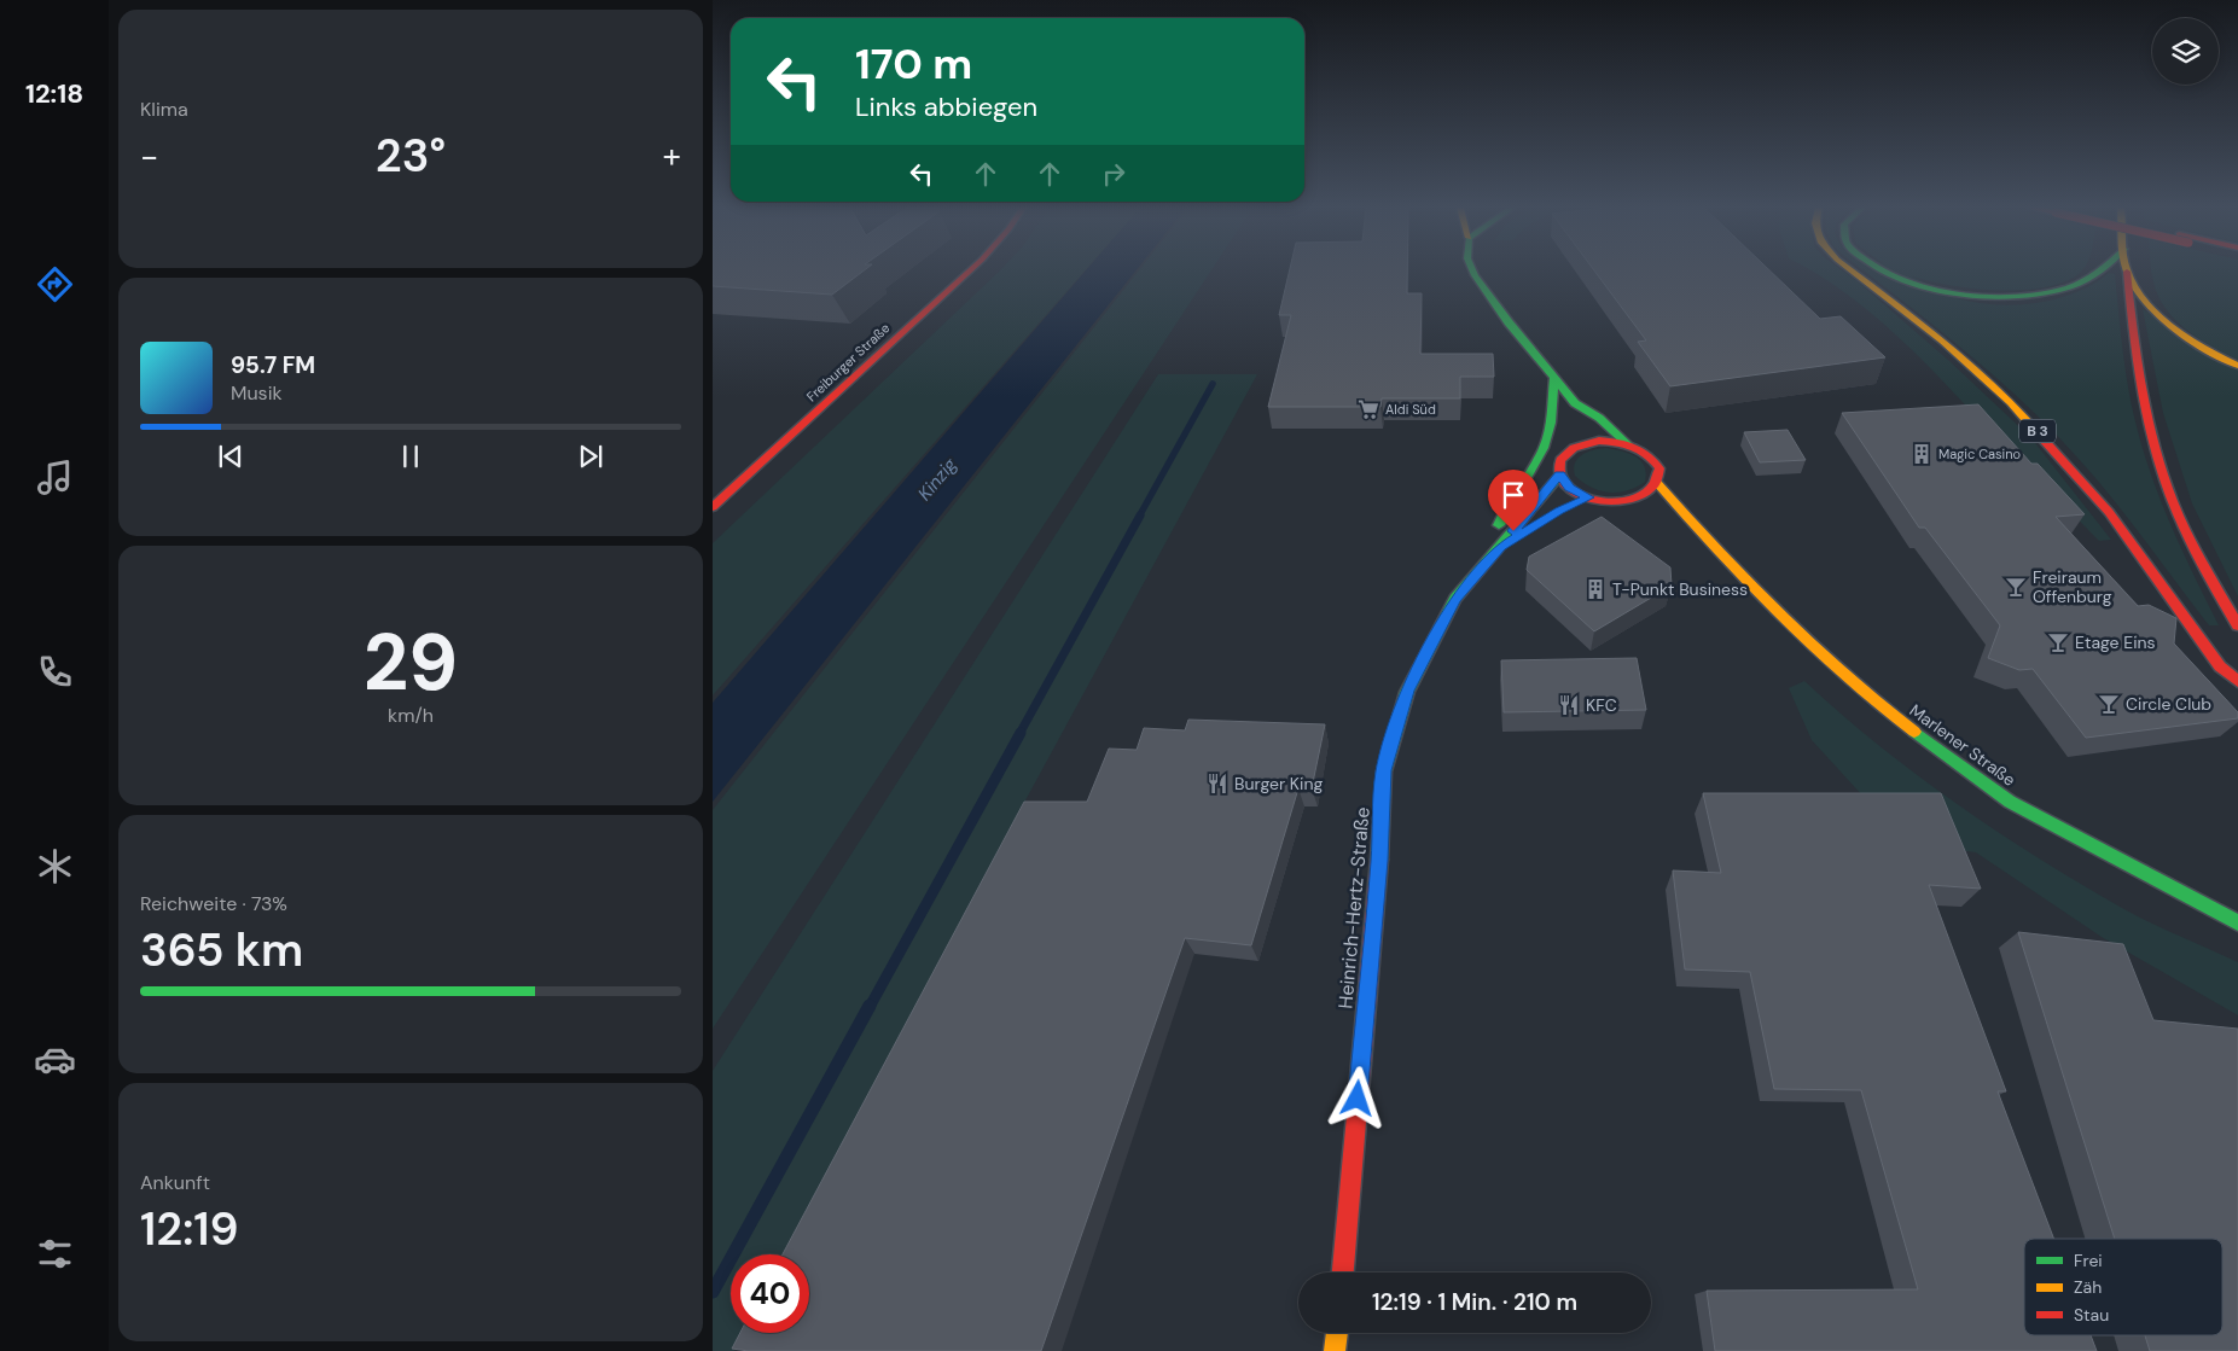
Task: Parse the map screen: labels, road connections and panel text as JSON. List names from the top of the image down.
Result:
{
  "streets": {
    "main road": [
      "Freiburger Straße",
      "B 3",
      "Marlener Straße",
      "Heinrich-Hertz-Straße"
    ]
  },
  "crossings": [
    ["Marlener Straße", "Heinrich-Hertz-Straße"]
  ],
  "water": ["Kinzig"],
  "places": {
    "supermarket": ["Aldi Süd"],
    "building": ["Magic Casino", "T-Punkt Business"],
    "bar": ["Freiraum Offenburg", "Etage Eins", "Circle Club"],
    "restaurant": ["KFC", "Burger King"]
  },
  "legend": ["Frei", "Zäh", "Stau"],
  "page": {
    "tabs": "12:18",
    "tile": [
      "Klima",
      ["29", "km/h"],
      ["Reichweite · 73%", "365 km"],
      ["Ankunft", "12:19"]
    ],
    "turn": ["170 m", "Links abbiegen"],
    "heat": ["−", "23°", "+"],
    "song": ["95.7 FM", "Musik"],
    "limit": "40",
    "trip": "12:19 · 1 Min. · 210 m"
  }
}
